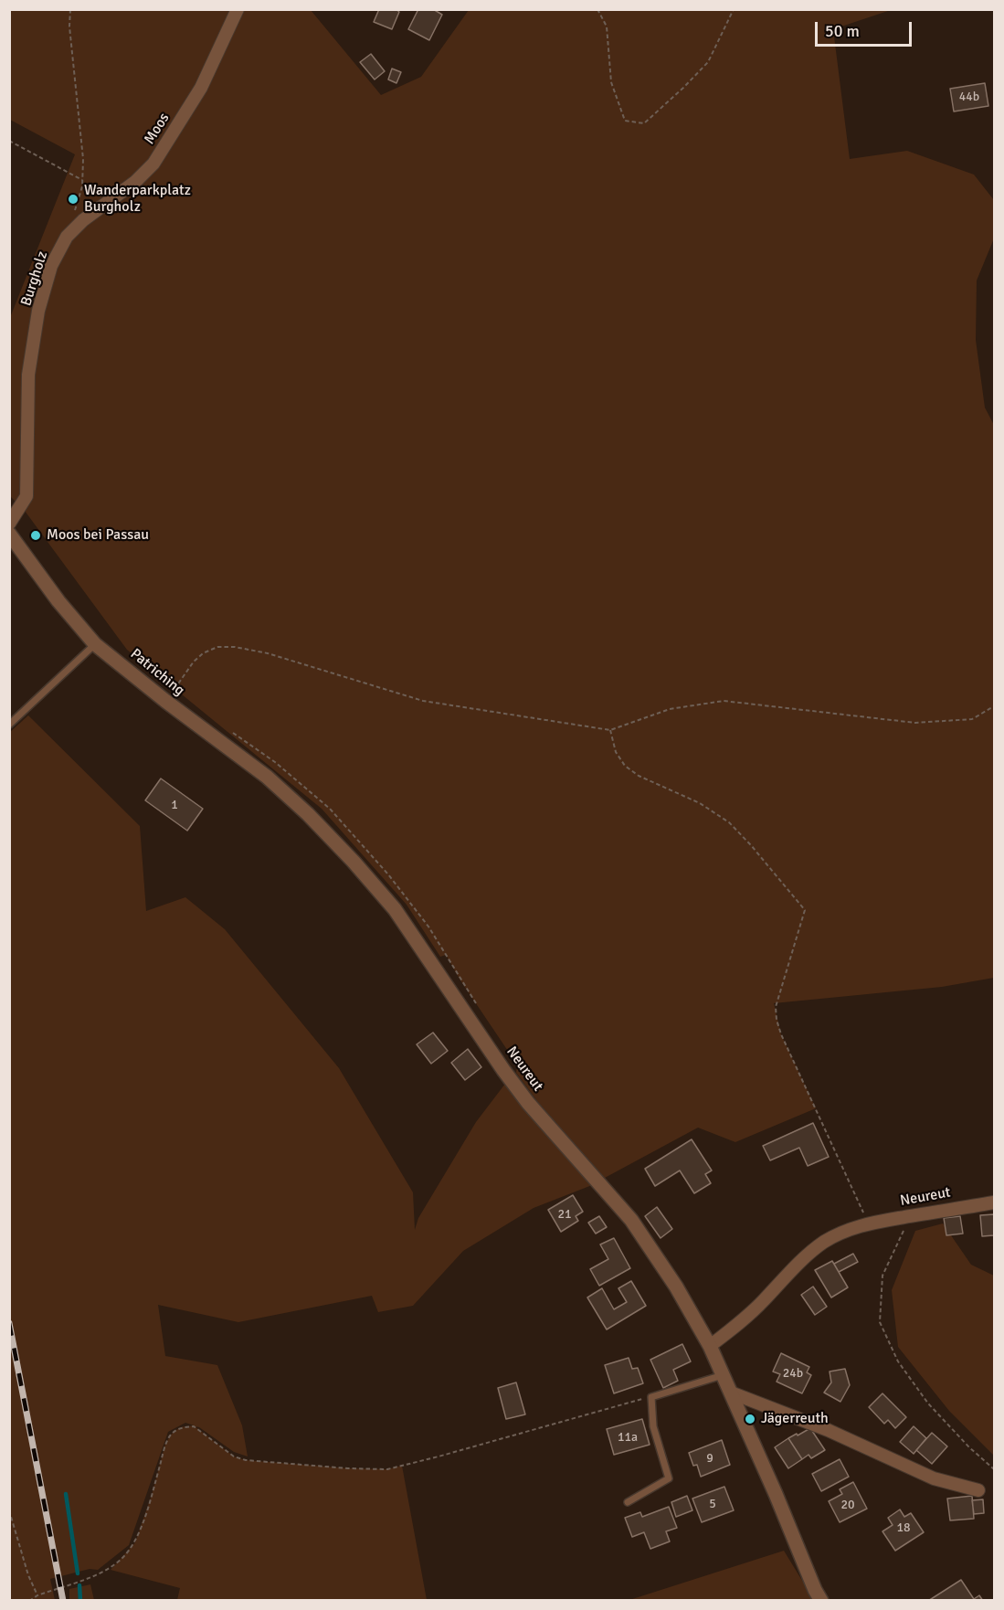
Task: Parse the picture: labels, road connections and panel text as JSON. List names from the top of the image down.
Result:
{
  "streets": {
    "street": [
      "Moos",
      "Burgholz",
      "Patriching",
      "Neureut"
    ]
  },
  "crossings": [
    ["Moos", "Burgholz"],
    ["Patriching", "Neureut"]
  ],
  "places": ["Wanderparkplatz Burgholz", "Moos bei Passau", "Jägerreuth"],
  "house_numbers": [
    "44b",
    "1",
    "21",
    "24b",
    "11a",
    "9",
    "5",
    "20",
    "18"
  ],
  "scale_bar": "50 m"
}
